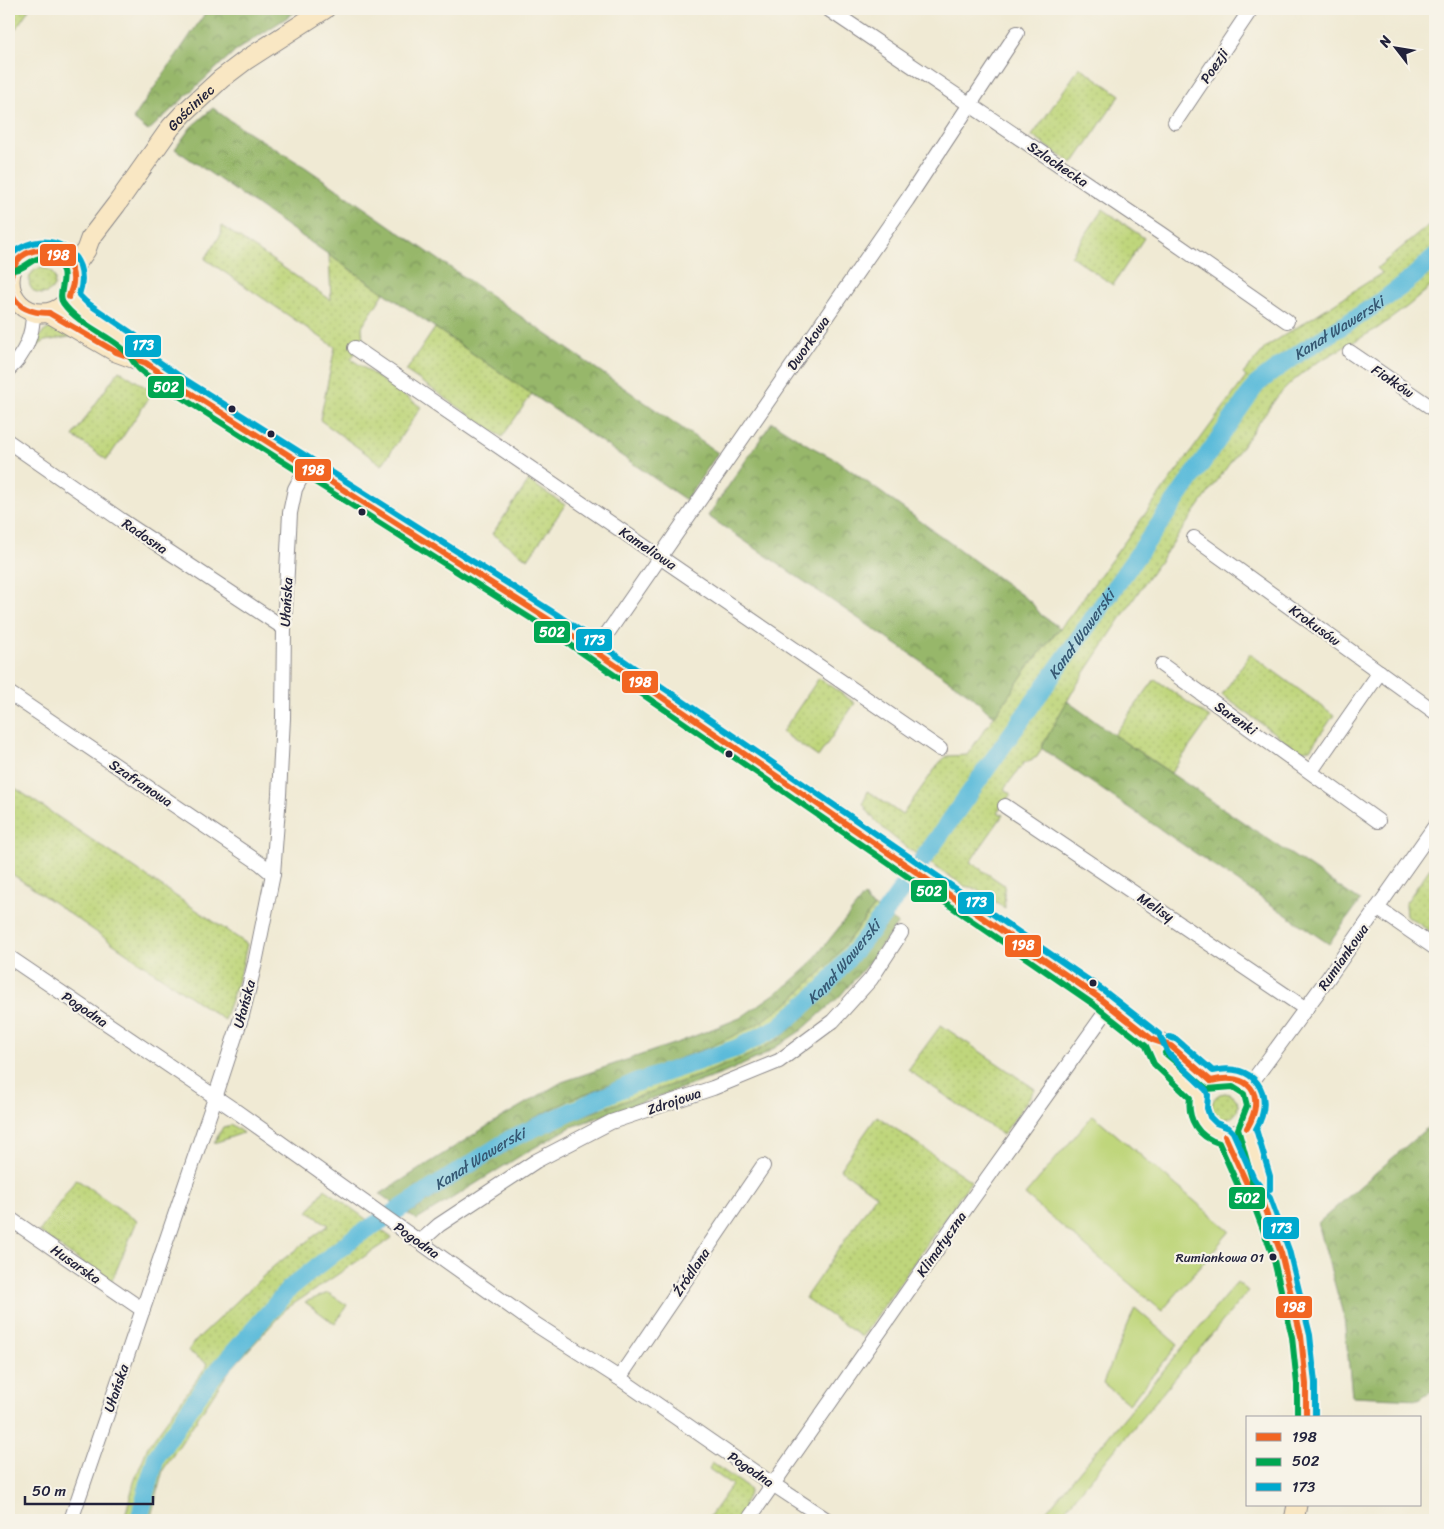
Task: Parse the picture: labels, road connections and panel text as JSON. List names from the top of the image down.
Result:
{
  "streets": {
    "street": [
      "Poezji",
      "Gościniec",
      "Szlachecka",
      "Dworkowa",
      "Fiołków",
      "Radosna",
      "Kameliowa",
      "Ułańska",
      "Krokusów",
      "Sarenki",
      "Szafranowa",
      "Melisy",
      "Rumiankowa",
      "Pogodna",
      "Zdrojowa",
      "Klimatyczna",
      "Husarska",
      "Źródlana"
    ]
  },
  "crossings": [
    ["Szlachecka", "Dworkowa"],
    ["Dworkowa", "Kameliowa"],
    ["Radosna", "Ułańska"],
    ["Ułańska", "Szafranowa"],
    ["Ułańska", "Pogodna"],
    ["Ułańska", "Husarska"],
    ["Melisy", "Rumiankowa"],
    ["Pogodna", "Zdrojowa"],
    ["Pogodna", "Klimatyczna"],
    ["Pogodna", "Źródlana"]
  ],
  "water": ["Kanał Wawerski"],
  "places": ["Rumiankowa 01"],
  "lines": ["transit line 173", "transit line 198", "transit line 502"],
  "legend": ["198", "502", "173"],
  "scale_bar": "50 m",
  "north": "top left"
}
